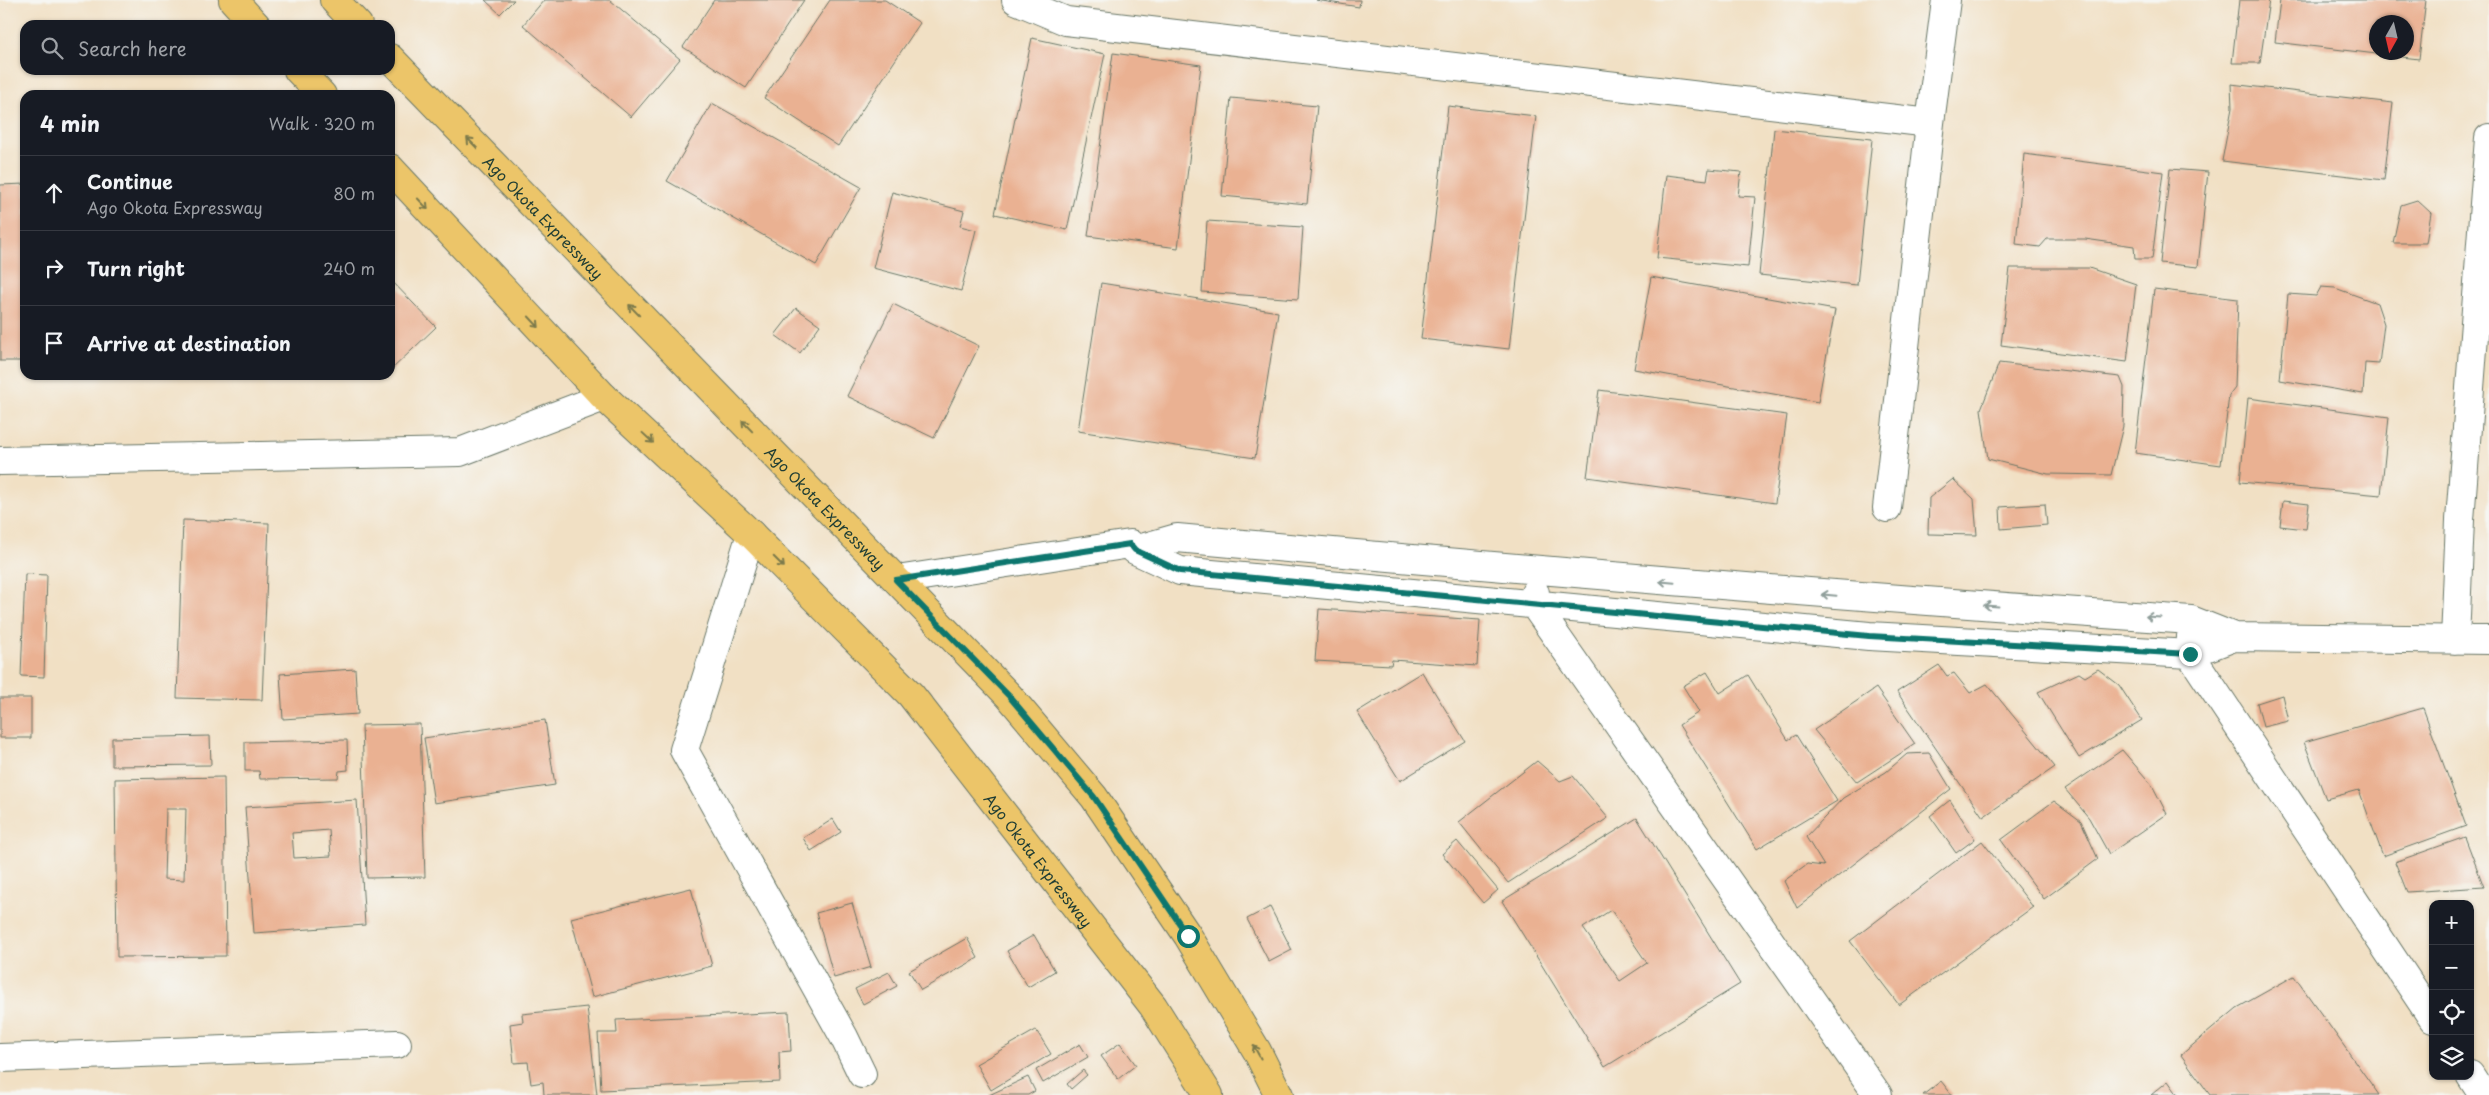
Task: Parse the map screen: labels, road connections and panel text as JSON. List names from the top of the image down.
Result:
{
  "streets": {
    "main road": ["Ago Okota Expressway"]
  },
  "north": "bottom",
  "page": {
    "search": "Search here",
    "heading": ["4 min", "Walk · 320 m"],
    "list": [
      ["Continue", "Ago Okota Expressway", "80 m"],
      ["Turn right", "240 m"],
      "Arrive at destination"
    ],
    "map_buttons": ["+", "−"]
  }
}
